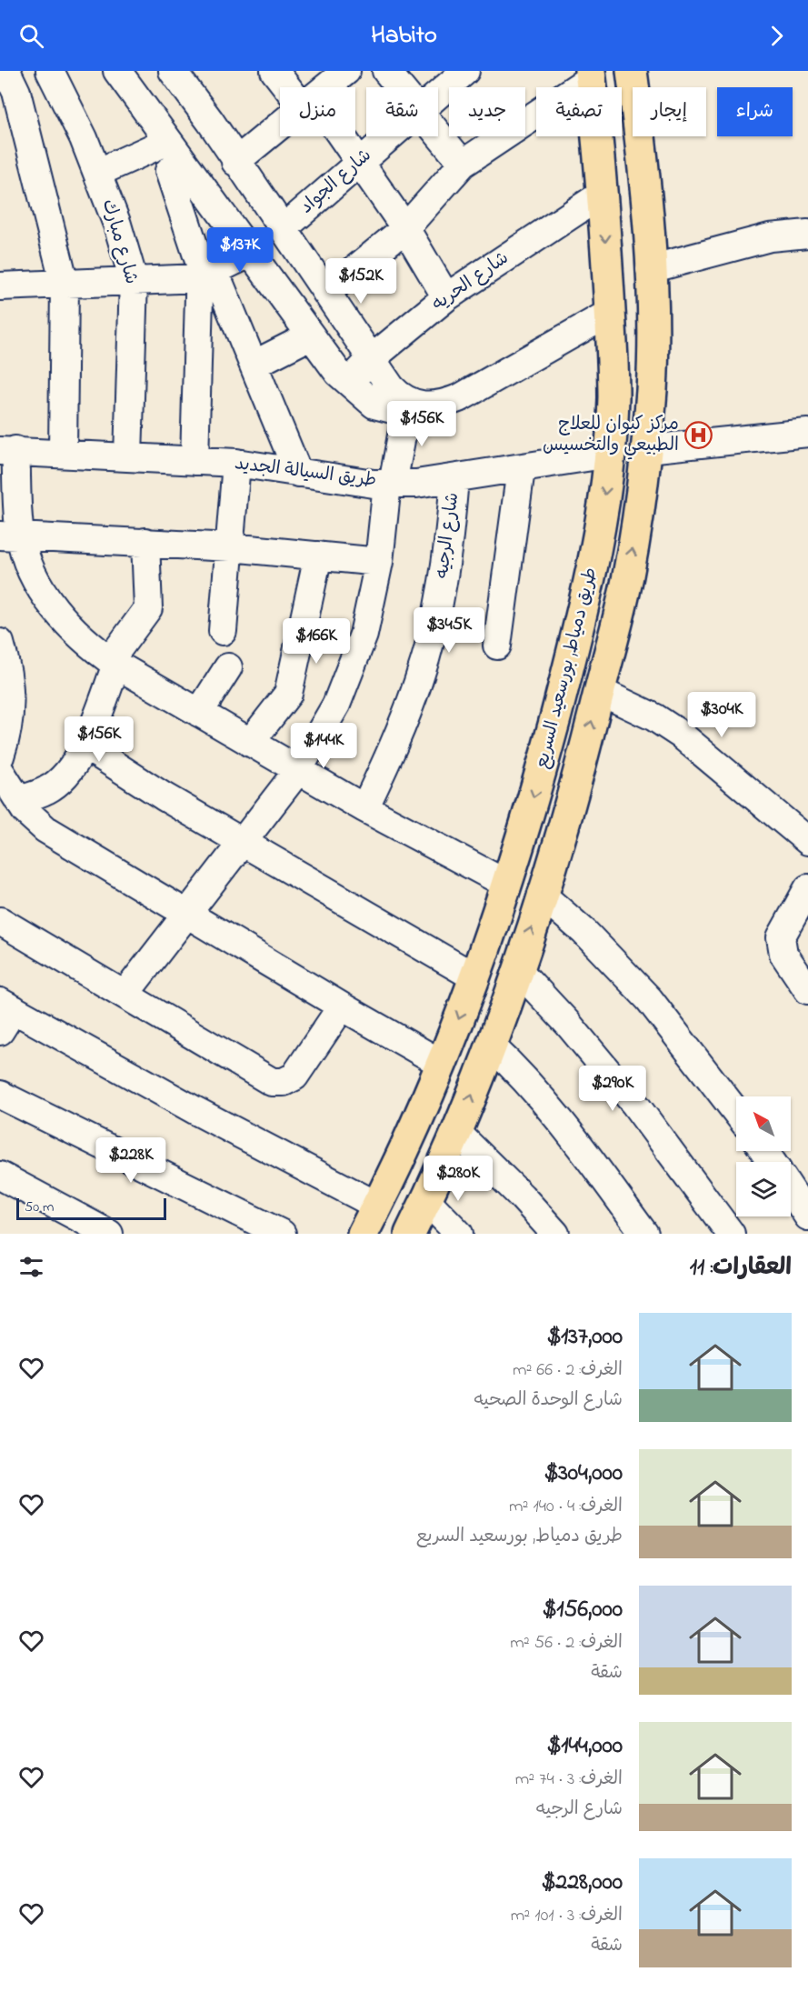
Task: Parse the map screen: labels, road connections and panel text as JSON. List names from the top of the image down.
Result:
{
  "streets": {
    "highway": ["طريق دمياط, بورسعيد السريع"],
    "street": [
      "شارع الجواد",
      "شارع مبارك",
      "شارع الحريه",
      "طريق السيالة الجديد",
      "شارع الرجيه"
    ]
  },
  "crossings": [
    ["شارع مبارك", "طريق السيالة الجديد"],
    ["شارع الحريه", "طريق دمياط, بورسعيد السريع"],
    ["طريق السيالة الجديد", "شارع الرجيه"],
    ["طريق السيالة الجديد", "طريق دمياط, بورسعيد السريع"]
  ],
  "places": {
    "hospital": ["مركز كيوان للعلاج الطبيعي والتخسيس"]
  },
  "scale_bar": "50 m",
  "north": "top left",
  "page": {
    "header": "Habito",
    "chip": [
      "شراء",
      "إيجار",
      "تصفية",
      "جديد",
      "شقة",
      "منزل"
    ],
    "price": [
      "$137K",
      "$152K",
      "$156K",
      "$345K",
      "$166K",
      "$304K",
      "$156K",
      "$144K",
      "$290K",
      "$228K",
      "$280K"
    ],
    "scale": "50 m",
    "heading": "العقارات: 11",
    "list": [
      {
        "name": "$137,000",
        "note": "الغرف: 2 · 66 m² · شارع الوحدة الصحيه"
      },
      {
        "name": "$304,000",
        "note": "الغرف: 4 · 140 m² · طريق دمياط, بورسعيد السريع"
      },
      {
        "name": "$156,000",
        "note": "الغرف: 2 · 56 m² · شقة"
      },
      {
        "name": "$144,000",
        "note": "الغرف: 3 · 74 m² · شارع الرجيه"
      },
      {
        "name": "$228,000",
        "note": "الغرف: 3 · 101 m² · شقة"
      }
    ]
  }
}
